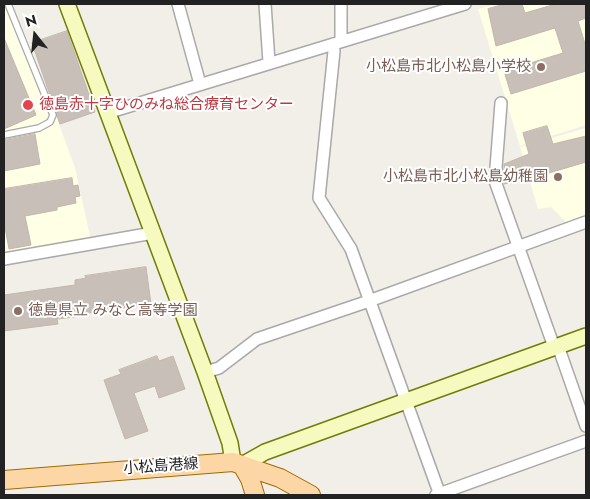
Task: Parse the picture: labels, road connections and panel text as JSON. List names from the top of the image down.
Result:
{
  "streets": {
    "main road": ["小松島港線"]
  },
  "places": [
    "小松島市北小松島小学校",
    "徳島赤十字ひのみね総合療育センター",
    "小松島市北小松島幼稚園",
    "徳島県立 みなと高等学園"
  ],
  "north": "top"
}
